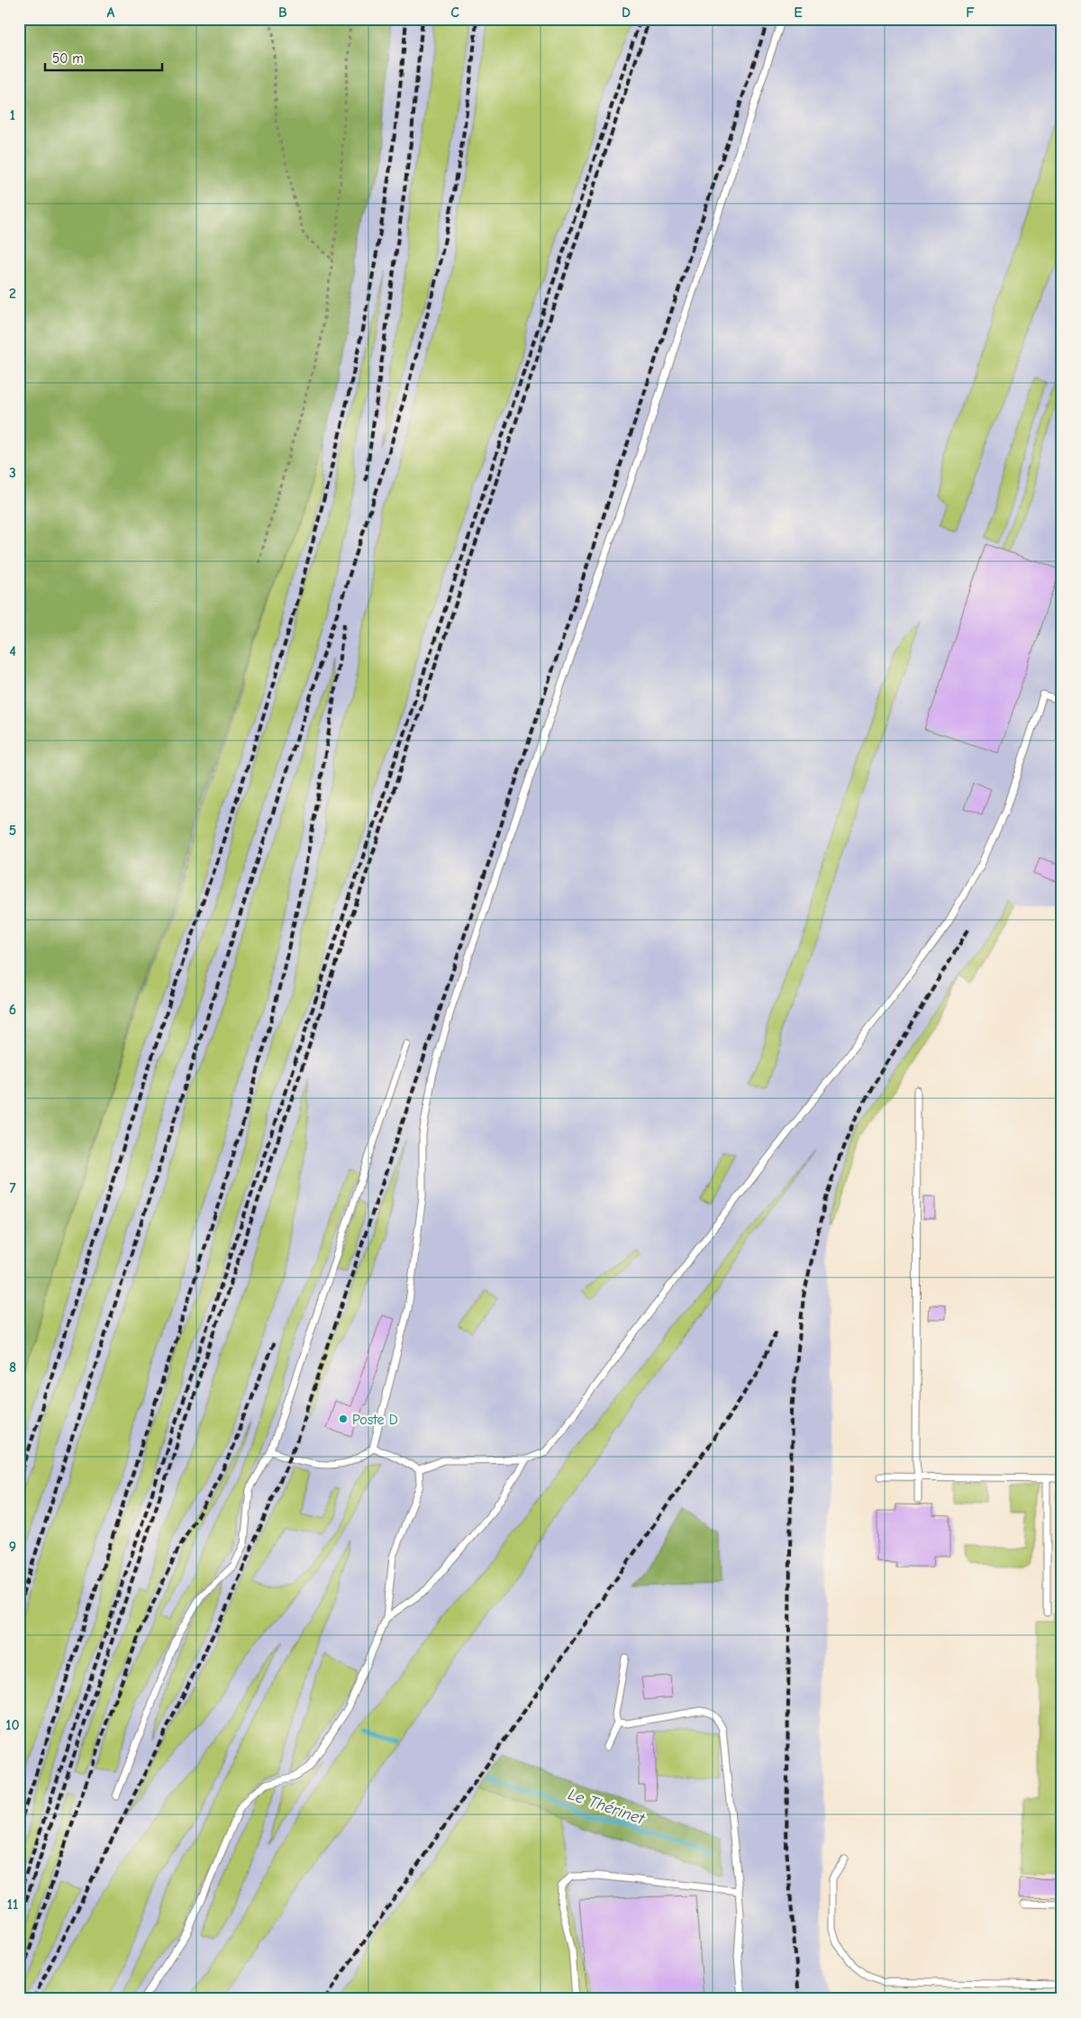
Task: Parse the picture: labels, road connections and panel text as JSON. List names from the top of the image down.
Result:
{
  "water": ["Le Thérinet"],
  "places": ["Poste D"],
  "scale_bar": "50 m",
  "grid": {
    "columns": [
      "A",
      "B",
      "C",
      "D",
      "E",
      "F"
    ],
    "rows": [
      "1",
      "2",
      "3",
      "4",
      "5",
      "6",
      "7",
      "8",
      "9",
      "10",
      "11"
    ]
  }
}
